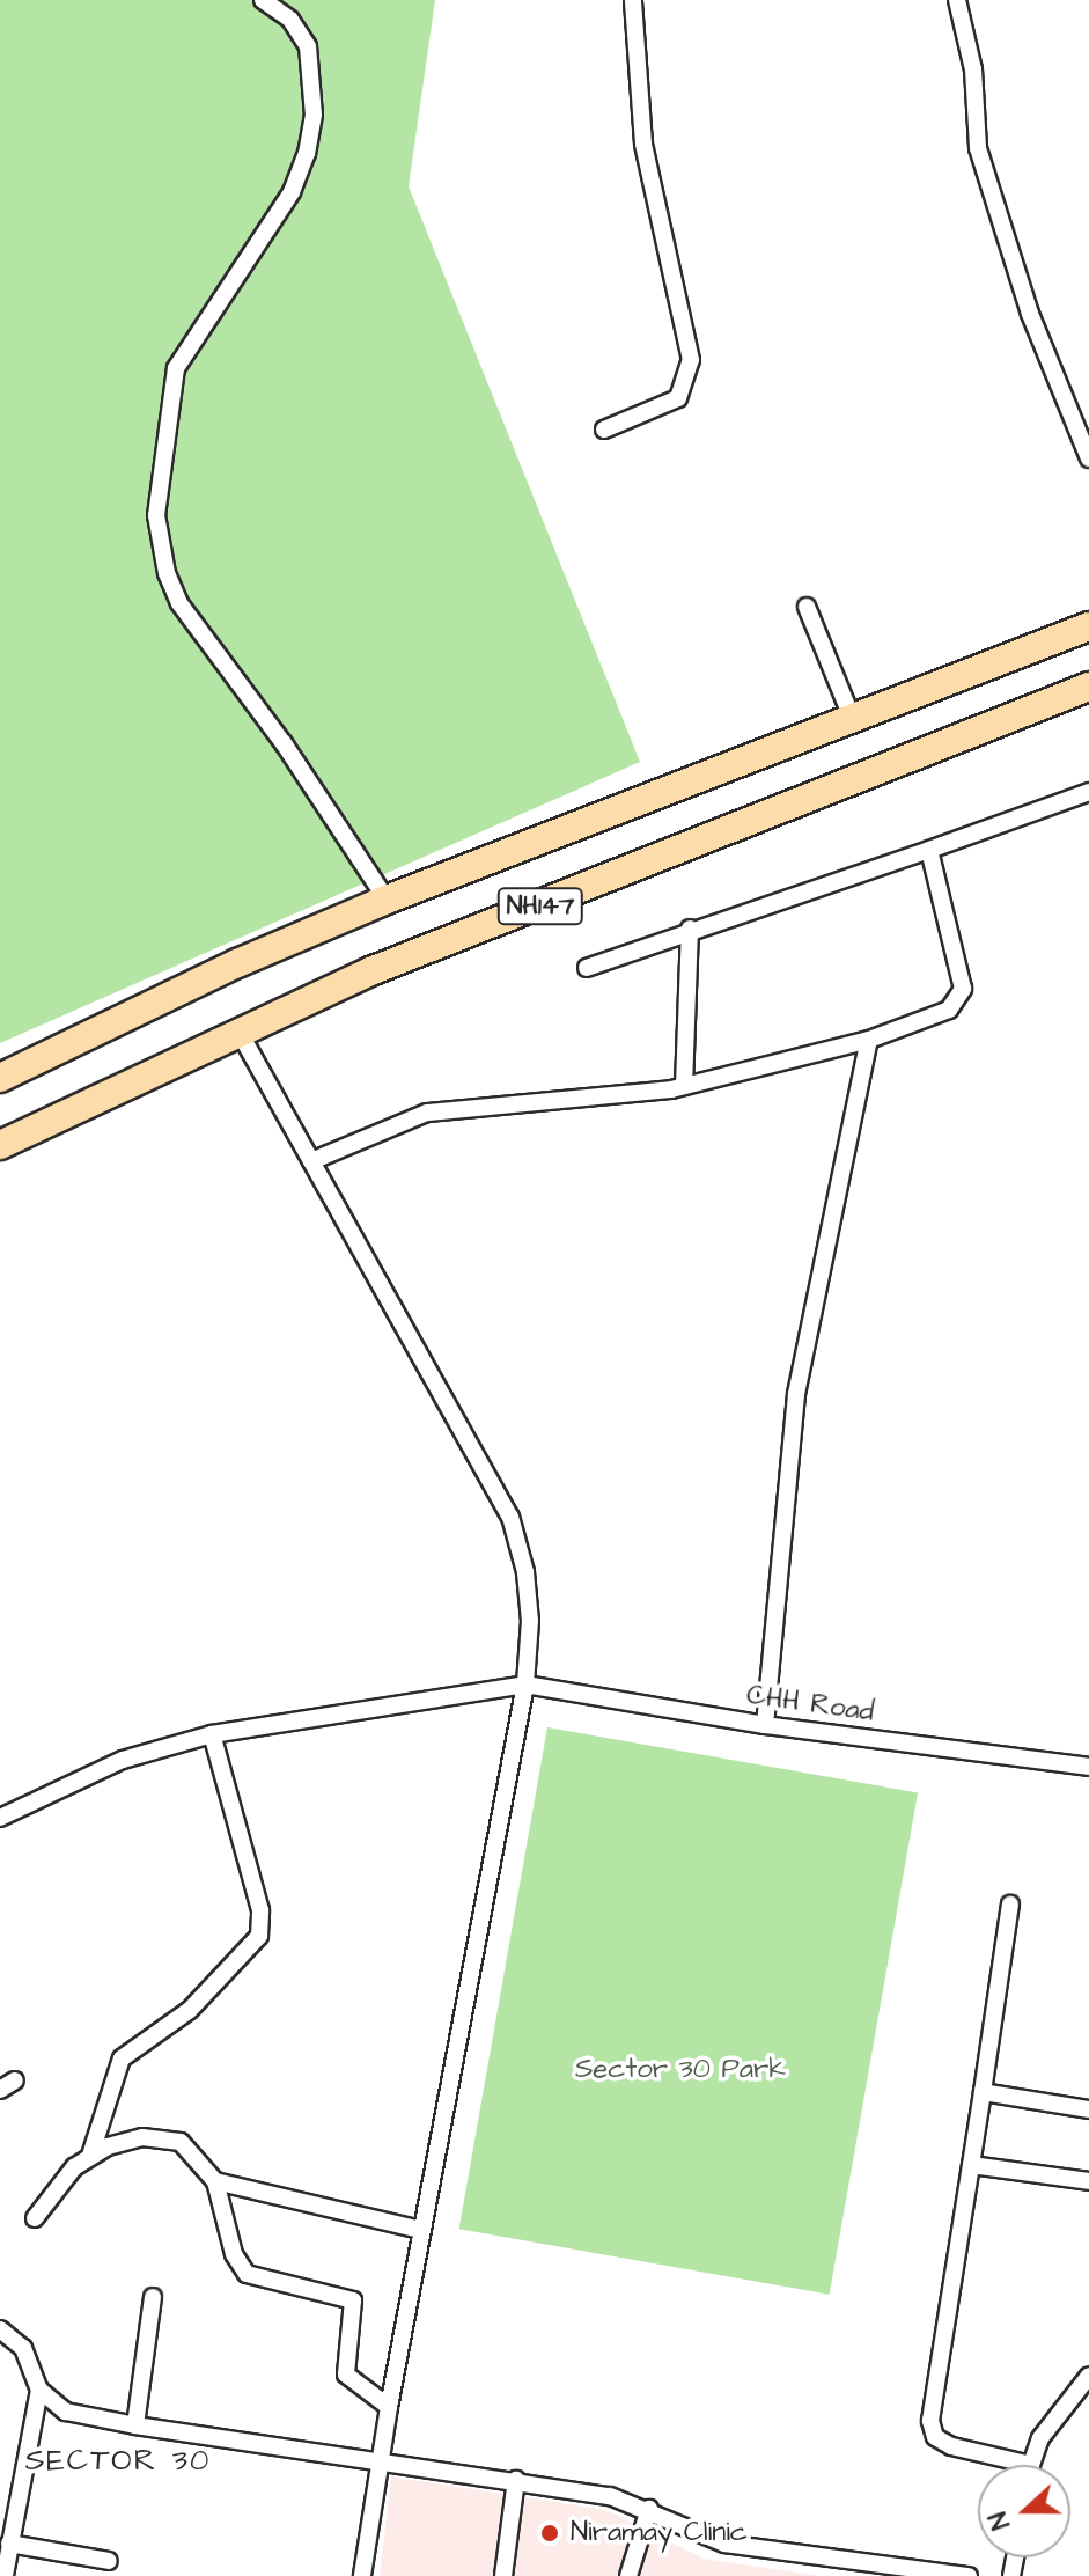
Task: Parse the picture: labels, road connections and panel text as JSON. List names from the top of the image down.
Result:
{
  "streets": {
    "highway": ["NH147"],
    "street": ["CHH Road"]
  },
  "districts": ["SECTOR 30"],
  "parks": ["Sector 30 Park"],
  "places": ["Niramay Clinic"],
  "north": "left"
}
